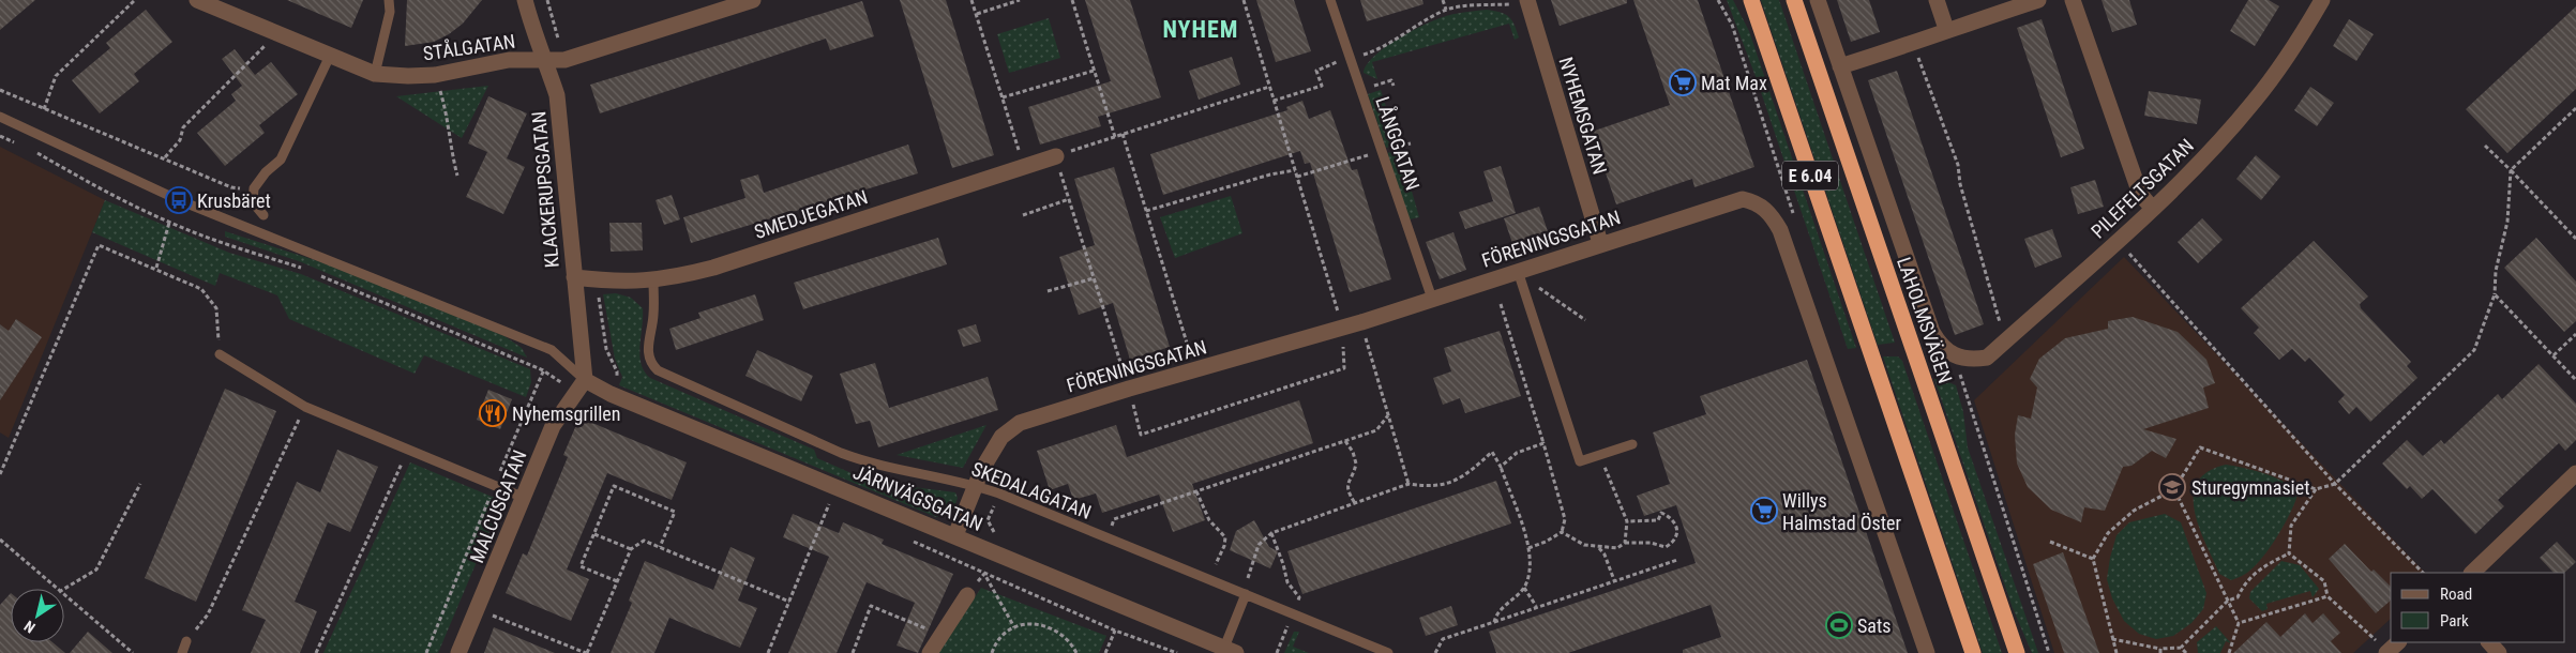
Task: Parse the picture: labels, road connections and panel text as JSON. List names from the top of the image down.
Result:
{
  "streets": {
    "highway": ["E 6.04", "LAHOLMSVÄGEN"],
    "street": [
      "STÅLGATAN",
      "NYHEMSGATAN",
      "PILEFELTSGATAN",
      "KLACKERUPSGATAN",
      "SMEDJEGATAN",
      "FÖRENINGSGATAN",
      "JÄRNVÄGSGATAN",
      "MALCUSGATAN"
    ],
    "lane": ["LÅNGGATAN", "SKEDALAGATAN"]
  },
  "crossings": [
    ["STÅLGATAN", "KLACKERUPSGATAN"],
    ["NYHEMSGATAN", "FÖRENINGSGATAN"],
    ["LÅNGGATAN", "FÖRENINGSGATAN"],
    ["PILEFELTSGATAN", "LAHOLMSVÄGEN"],
    ["KLACKERUPSGATAN", "SMEDJEGATAN"],
    ["KLACKERUPSGATAN", "JÄRNVÄGSGATAN"],
    ["KLACKERUPSGATAN", "MALCUSGATAN"],
    ["SMEDJEGATAN", "SKEDALAGATAN"],
    ["FÖRENINGSGATAN", "SKEDALAGATAN"],
    ["FÖRENINGSGATAN", "JÄRNVÄGSGATAN"],
    ["JÄRNVÄGSGATAN", "MALCUSGATAN"]
  ],
  "districts": ["NYHEM"],
  "places": {
    "supermarket": ["Mat Max", "Willys Halmstad Öster"],
    "bus stop": ["Krusbäret"],
    "restaurant": ["Nyhemsgrillen"],
    "school or university": ["Sturegymnasiet"],
    "sports": ["Sats"]
  },
  "legend": ["Road", "Park"],
  "north": "bottom left"
}
